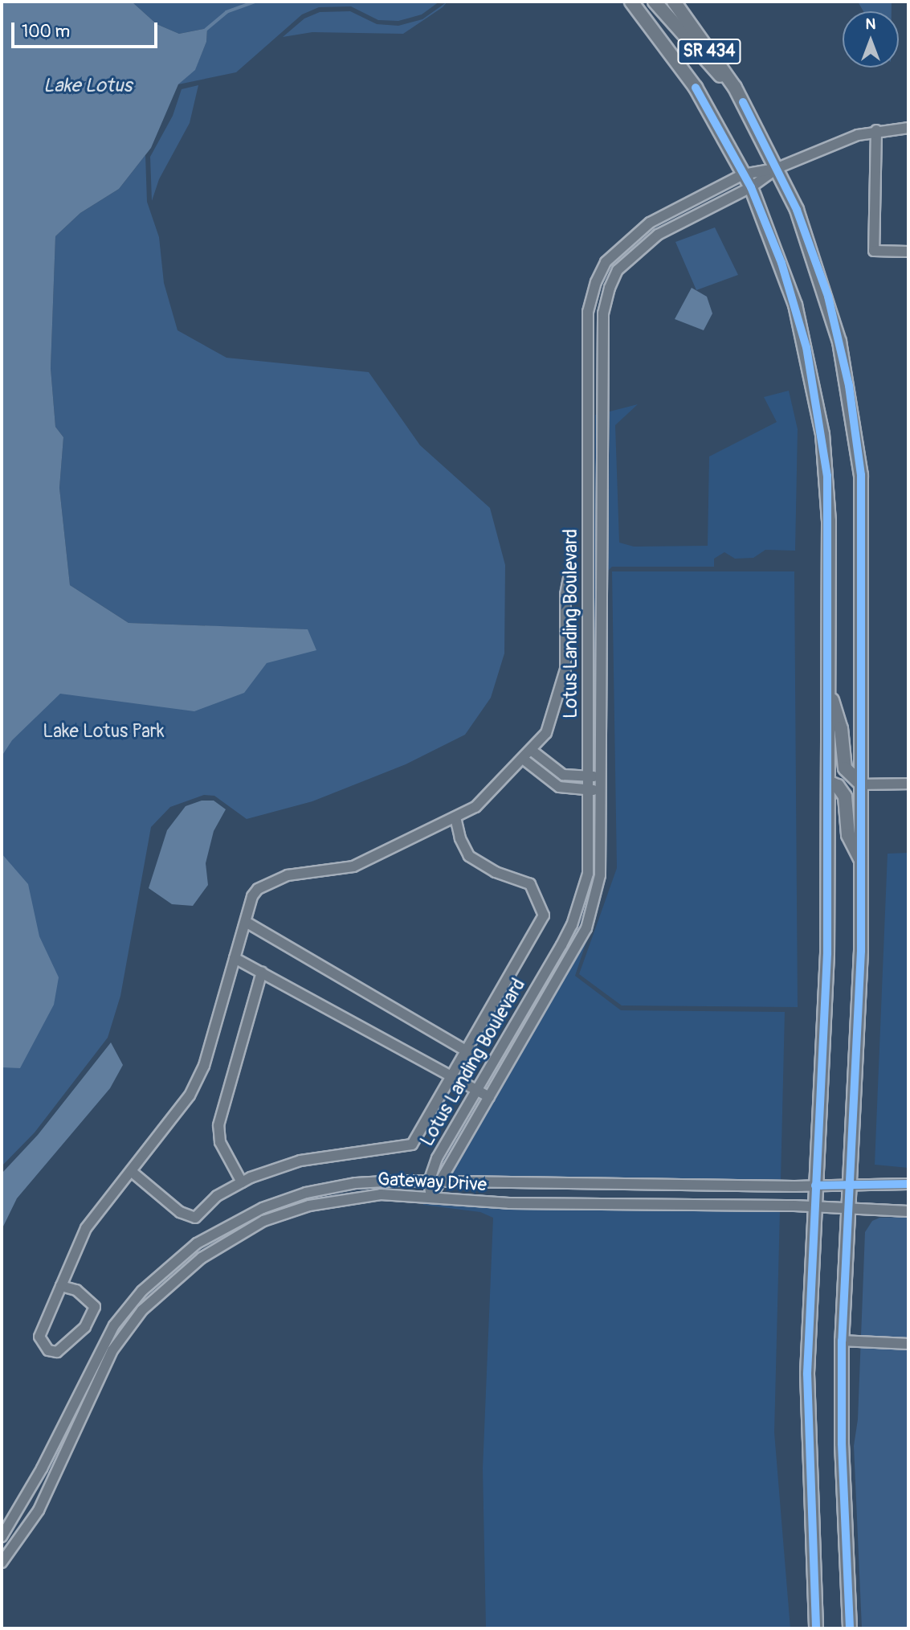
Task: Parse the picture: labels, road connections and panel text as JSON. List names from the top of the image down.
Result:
{
  "streets": {
    "main road": ["SR 434"],
    "street": ["Lotus Landing Boulevard", "Gateway Drive"]
  },
  "crossings": [
    ["SR 434", "Lotus Landing Boulevard"],
    ["SR 434", "Gateway Drive"],
    ["Lotus Landing Boulevard", "Gateway Drive"]
  ],
  "water": ["Lake Lotus"],
  "parks": ["Lake Lotus Park"],
  "scale_bar": "100 m",
  "north": "top"
}
